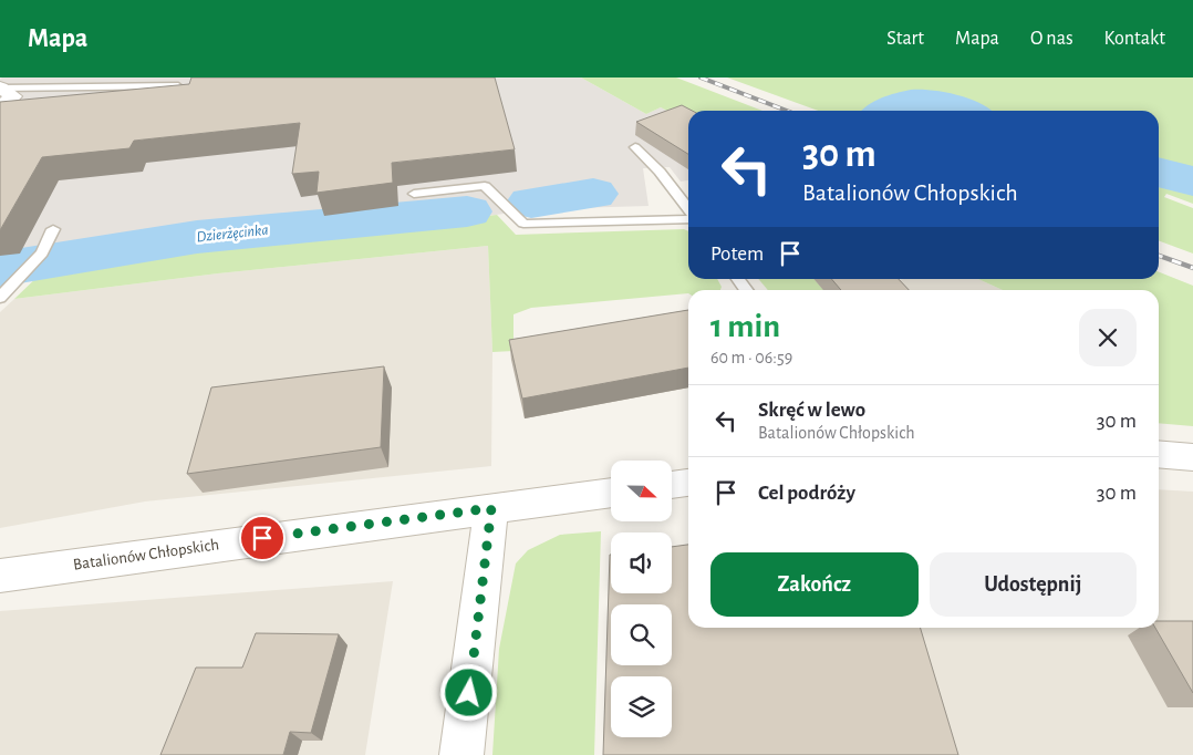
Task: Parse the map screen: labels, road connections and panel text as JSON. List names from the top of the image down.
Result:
{
  "streets": {
    "street": ["Batalionów Chłopskich"]
  },
  "water": ["Dzierżęcinka"],
  "north": "right",
  "page": {
    "header": "Mapa",
    "nav": [
      "Start",
      "Mapa",
      "O nas",
      "Kontakt"
    ],
    "turn": ["30 m", "Batalionów Chłopskich"],
    "then": "Potem",
    "heading": ["1 min", "60 m · 06:59"],
    "list": [
      {
        "name": "Skręć w lewo",
        "note": "Batalionów Chłopskich",
        "value": "30 m"
      },
      {
        "name": "Cel podróży",
        "value": "30 m"
      }
    ],
    "buttons": ["Zakończ", "Udostępnij"]
  }
}
